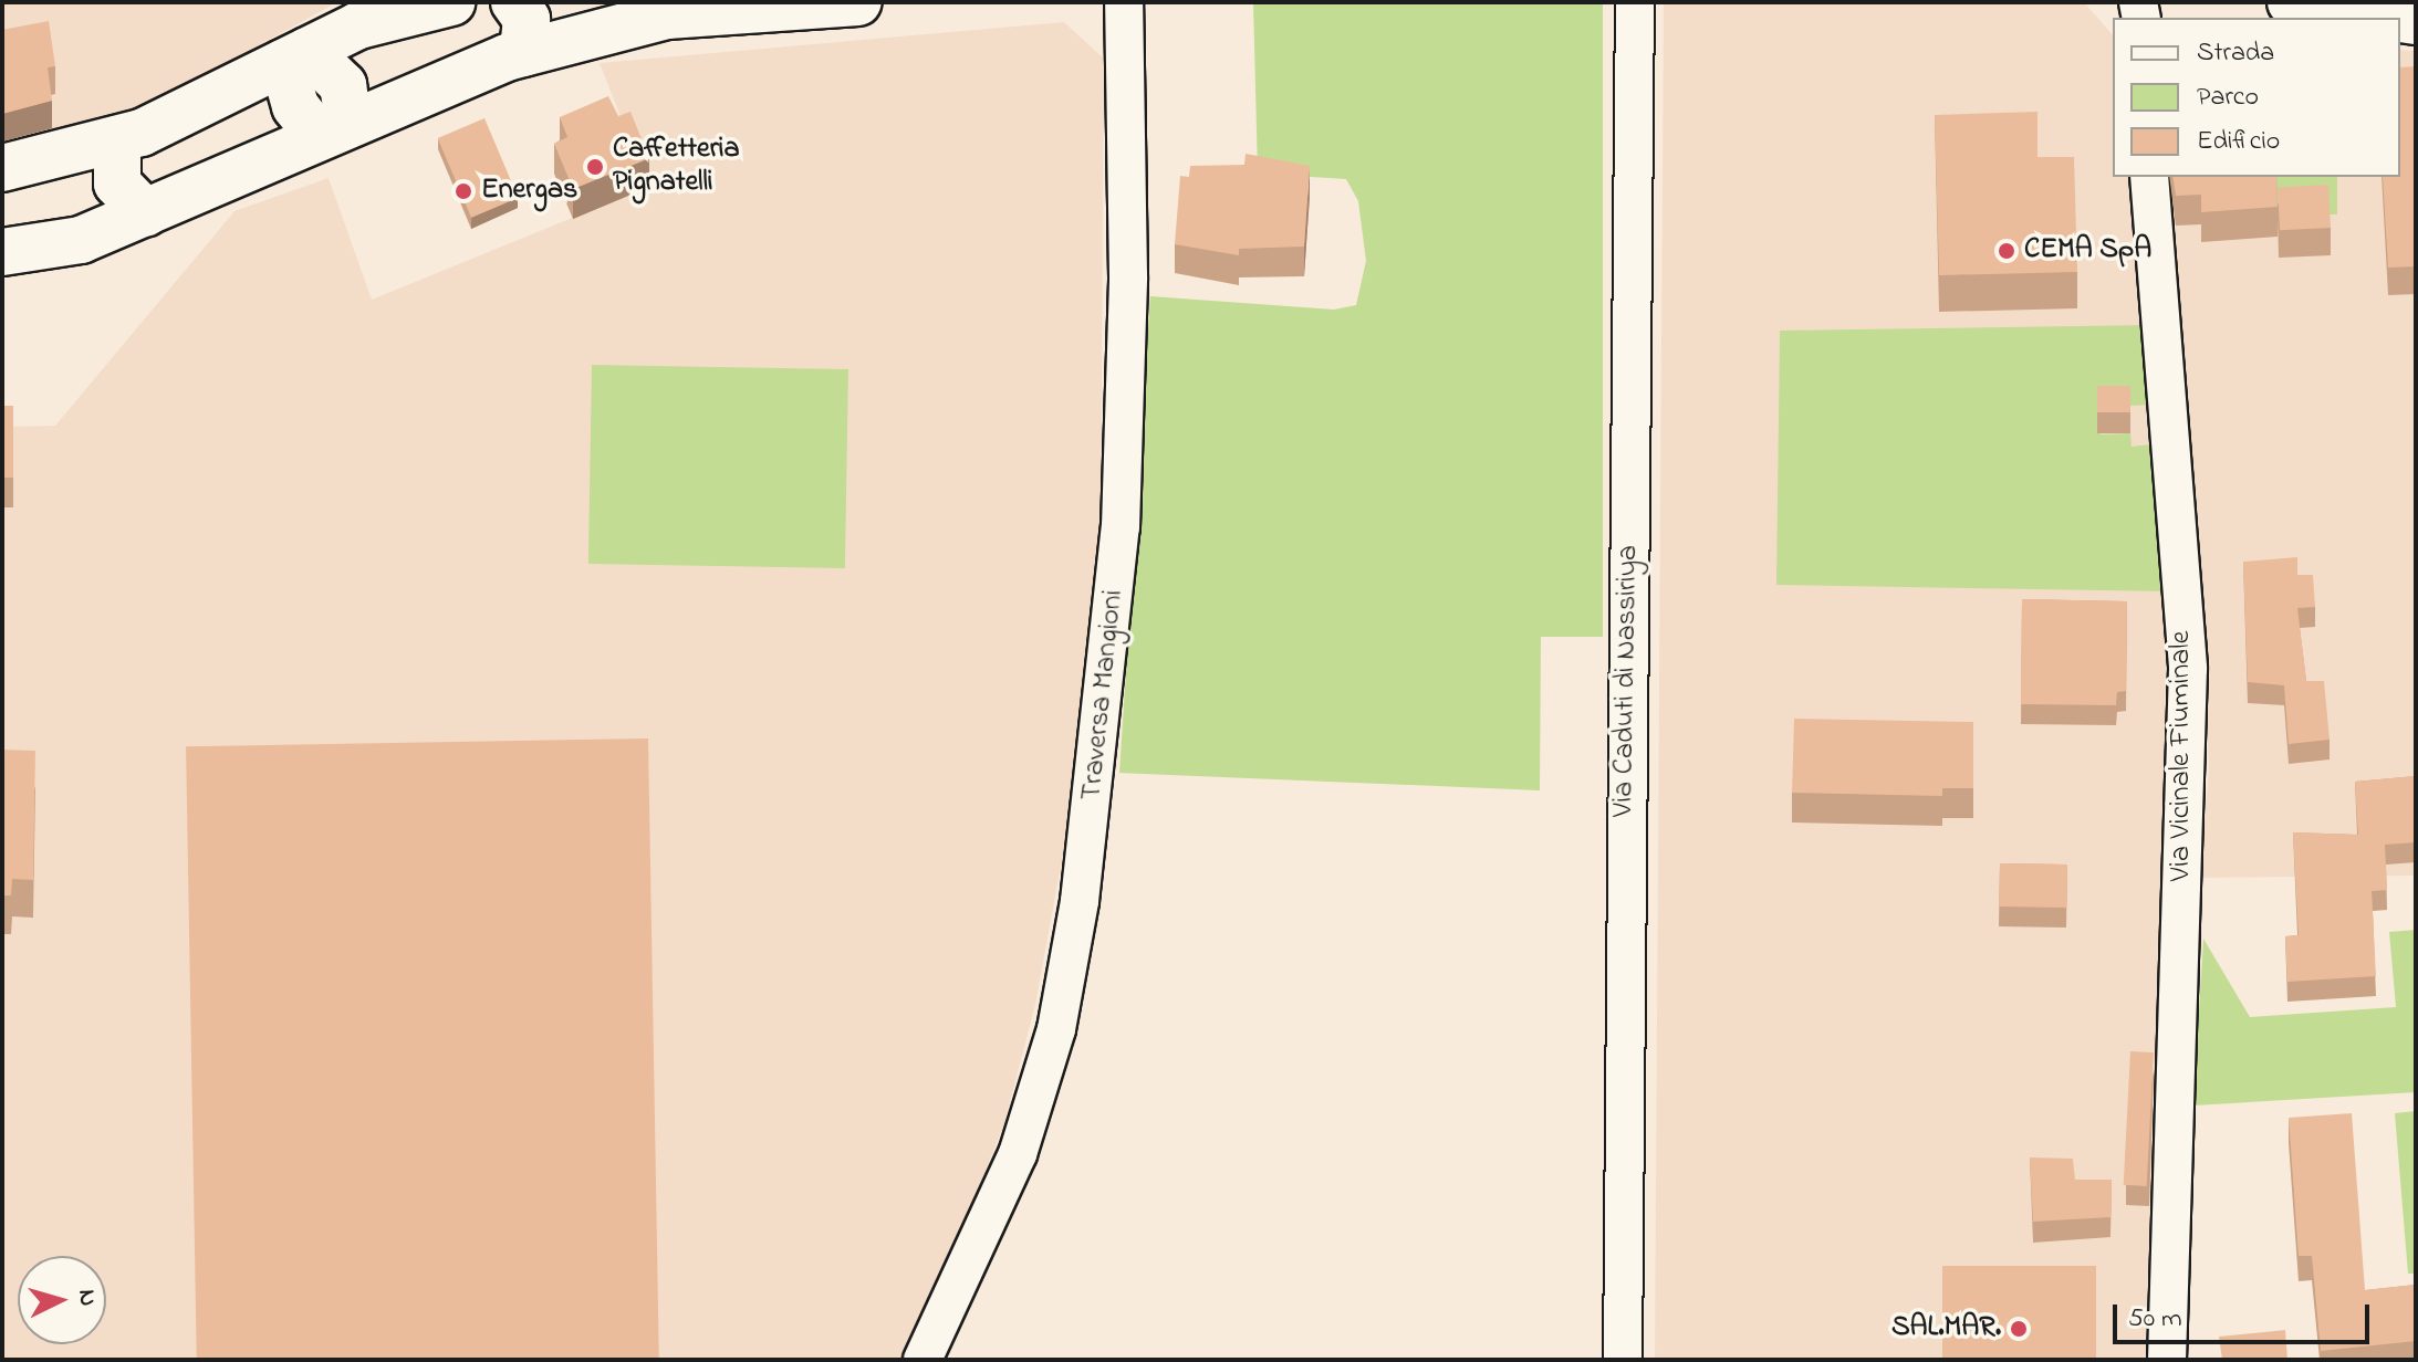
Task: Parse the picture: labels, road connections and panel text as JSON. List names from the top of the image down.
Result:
{
  "streets": {
    "street": ["Via Caduti di Nassiriya", "Traversa Mangioni", "Via Vicinale Fiuminale"]
  },
  "places": [
    "Caffetteria Pignatelli",
    "Energas",
    "CEMA SpA",
    "SAL.MAR."
  ],
  "legend": ["Strada", "Parco", "Edificio"],
  "scale_bar": "50 m",
  "north": "right"
}
